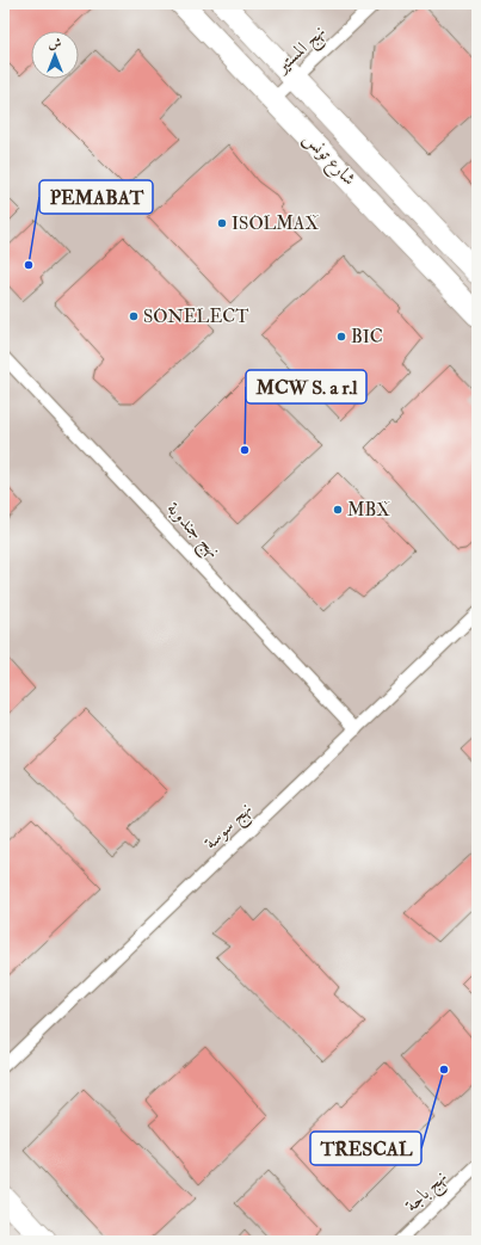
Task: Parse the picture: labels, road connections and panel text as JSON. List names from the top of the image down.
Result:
{
  "streets": {
    "street": ["شارع تونس"],
    "lane": [
      "نهج المستير",
      "نهج جندوبة",
      "نهج سوسة",
      "نهج باجة"
    ]
  },
  "crossings": [
    ["نهج المستير", "شارع تونس"],
    ["نهج جندوبة", "نهج سوسة"]
  ],
  "places": [
    "ISOLMAX",
    "PEMABAT",
    "SONELECT",
    "BIC",
    "MCW S. a r.l",
    "MBX",
    "TRESCAL"
  ],
  "north": "top"
}
